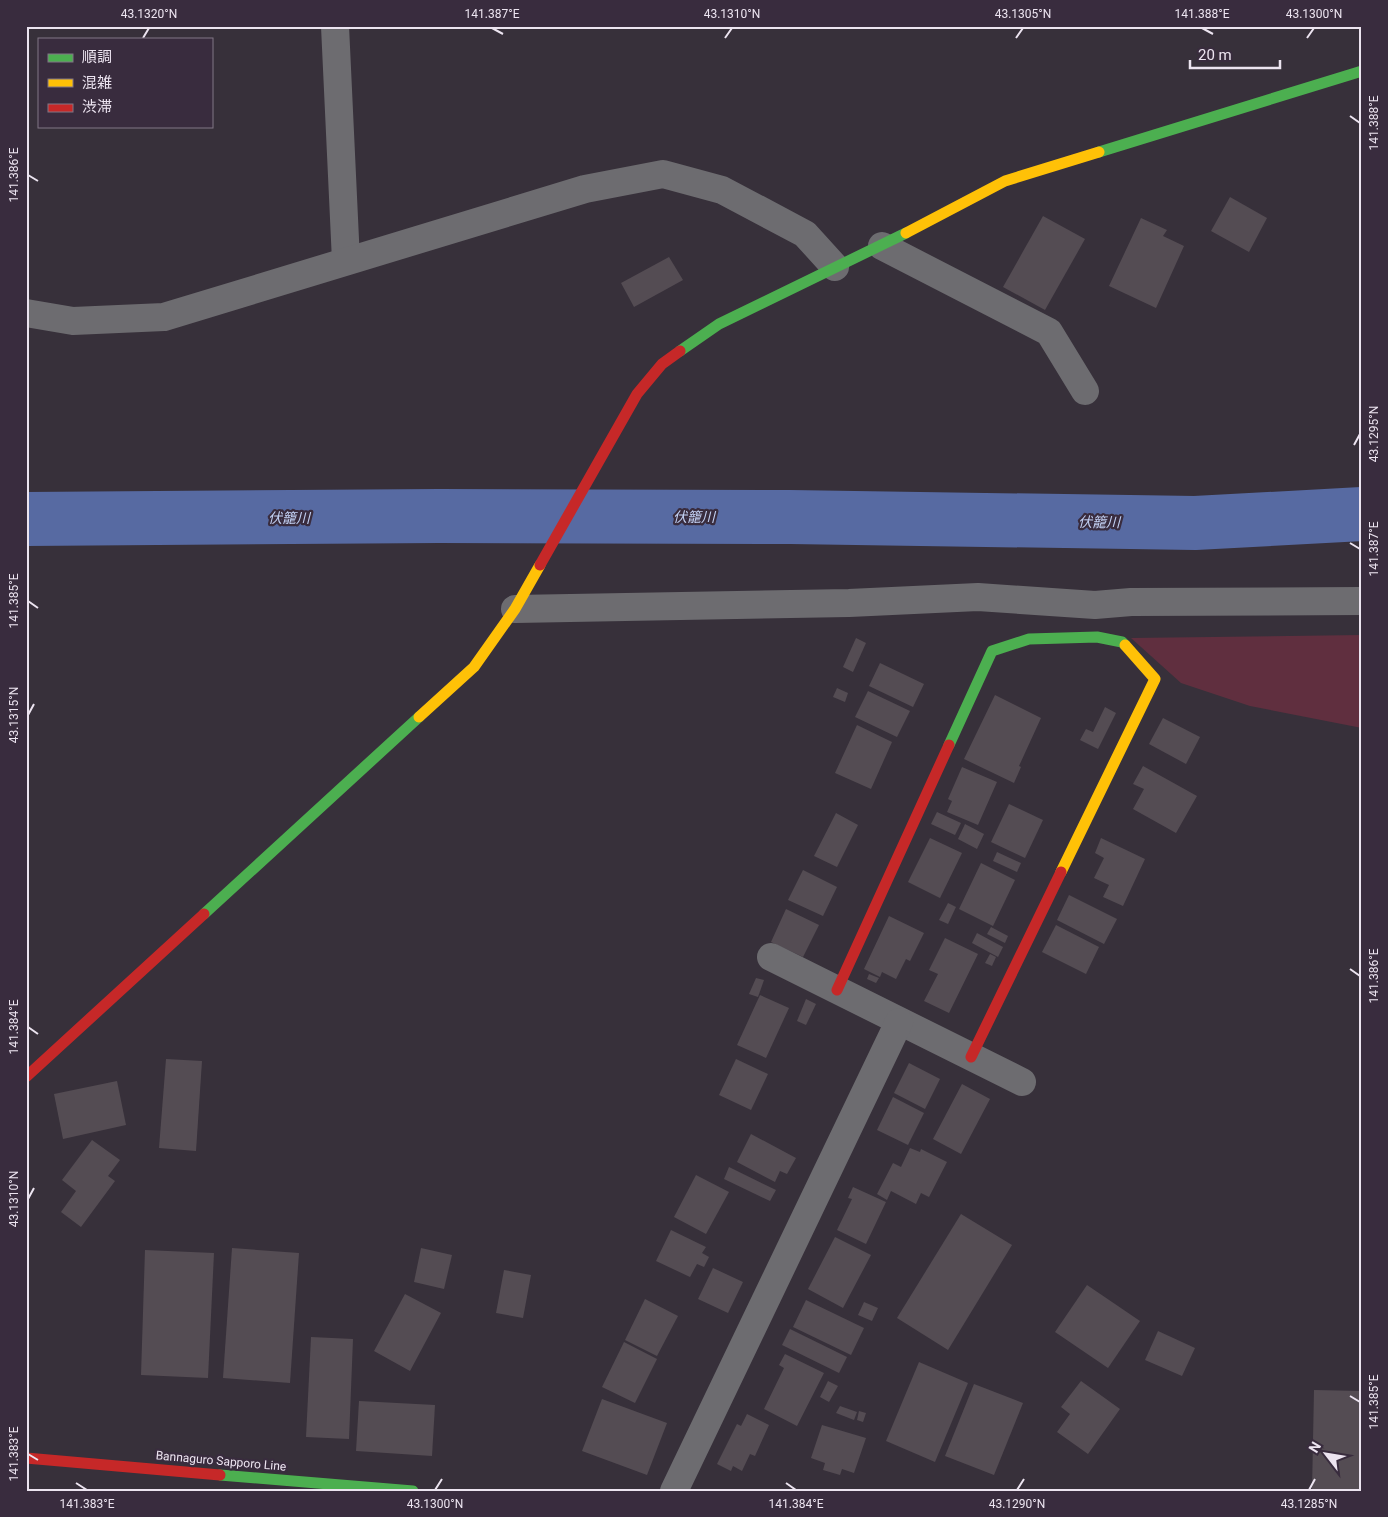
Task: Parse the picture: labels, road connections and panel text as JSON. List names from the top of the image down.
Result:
{
  "streets": {
    "street": ["Bannaguro Sapporo Line"]
  },
  "water": ["伏籠川"],
  "legend": ["順調", "混雑", "渋滞"],
  "scale_bar": "20 m",
  "north": "top left",
  "coordinates": [
    "43.1320°N",
    "141.387°E",
    "43.1310°N",
    "43.1305°N",
    "141.388°E",
    "43.1300°N",
    "141.386°E",
    "43.1295°N",
    "141.385°E",
    "43.1315°N",
    "141.384°E",
    "141.383°E",
    "43.1290°N",
    "43.1285°N"
  ]
}
